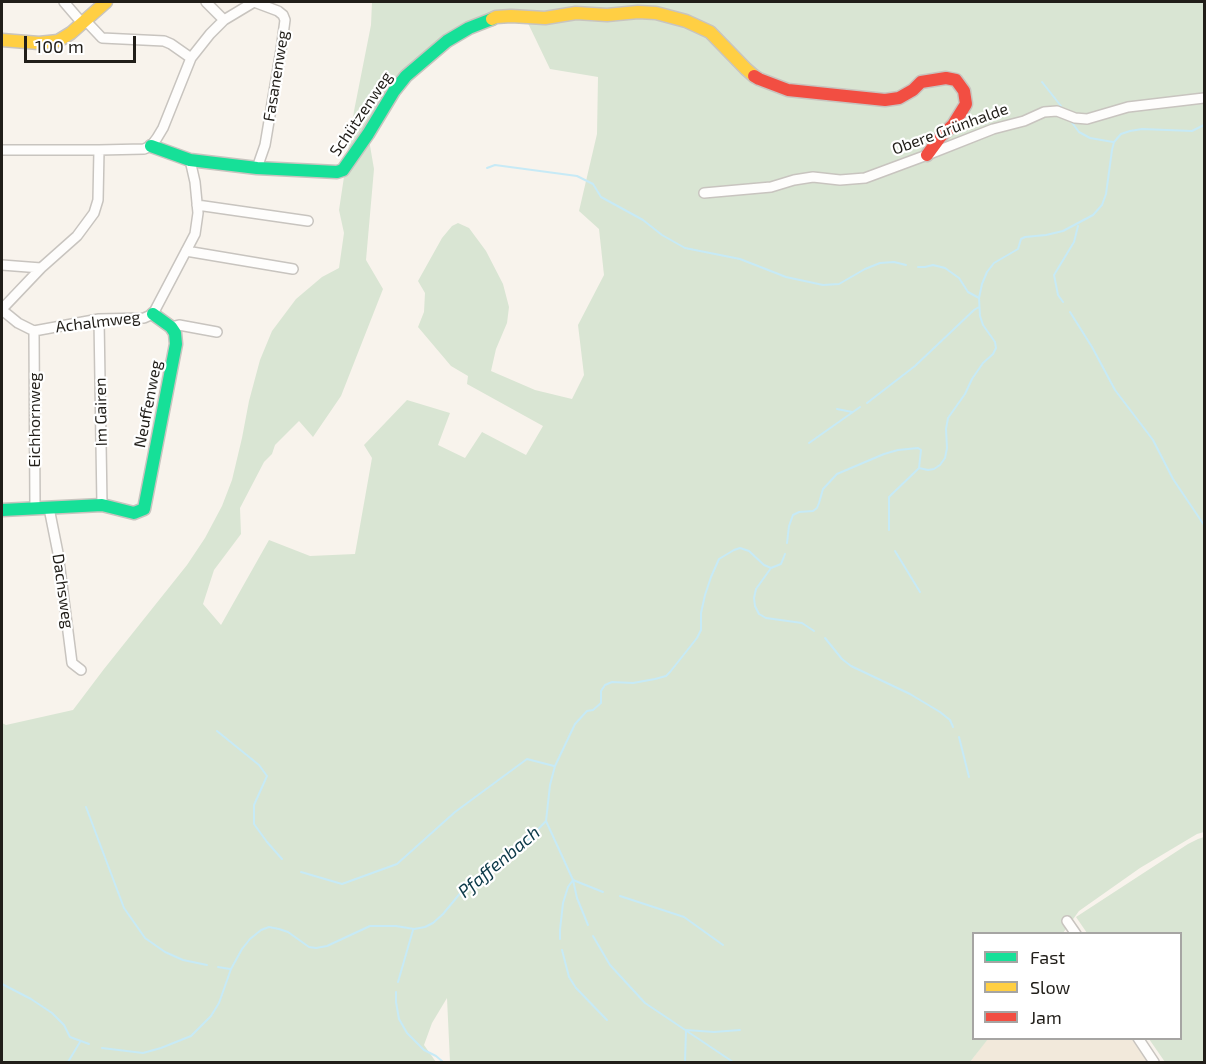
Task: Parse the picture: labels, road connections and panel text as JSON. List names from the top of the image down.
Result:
{
  "streets": {
    "street": [
      "Fasanenweg",
      "Schützenweg",
      "Obere Grünhalde",
      "Achalmweg",
      "Neuffenweg",
      "Im Gairen",
      "Eichhornweg",
      "Dachsweg"
    ]
  },
  "crossings": [
    ["Fasanenweg", "Schützenweg"],
    ["Schützenweg", "Obere Grünhalde"],
    ["Schützenweg", "Achalmweg"],
    ["Achalmweg", "Im Gairen"],
    ["Achalmweg", "Eichhornweg"],
    ["Neuffenweg", "Im Gairen"]
  ],
  "water": ["Pfaffenbach"],
  "legend": ["Fast", "Slow", "Jam"],
  "scale_bar": "100 m"
}
